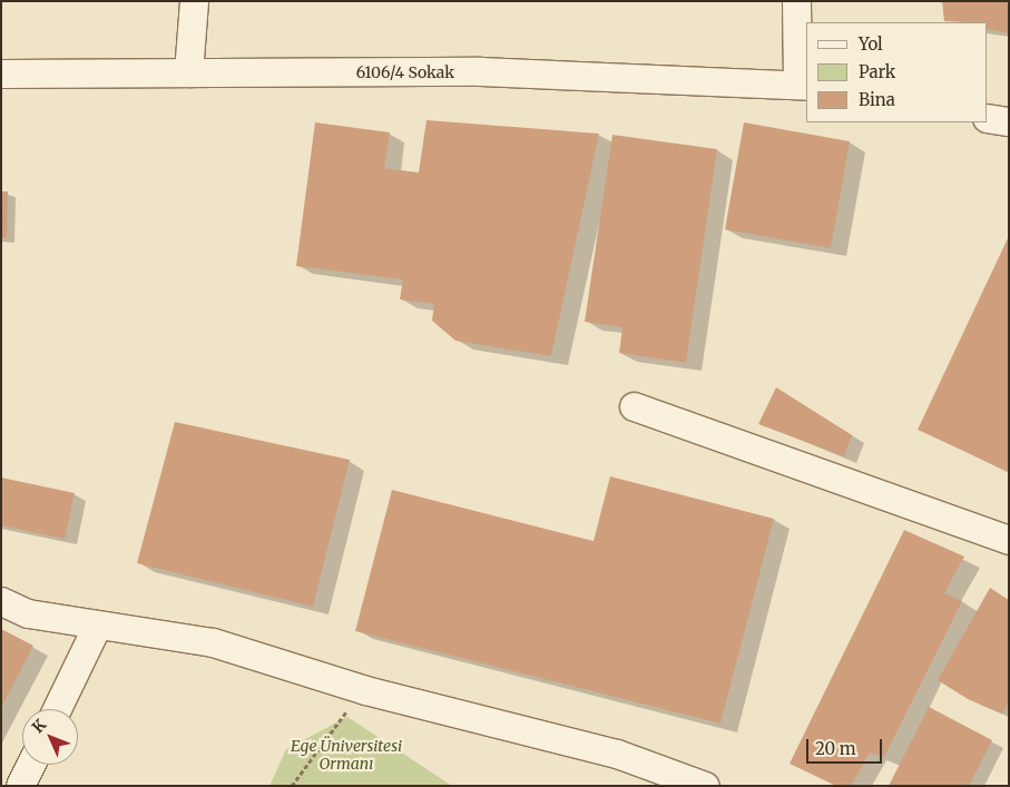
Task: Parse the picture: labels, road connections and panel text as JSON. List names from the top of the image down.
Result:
{
  "streets": {
    "street": ["6106/4 Sokak"]
  },
  "parks": ["Ege Üniversitesi Ormanı"],
  "legend": ["Yol", "Park", "Bina"],
  "scale_bar": "20 m",
  "north": "top left"
}
